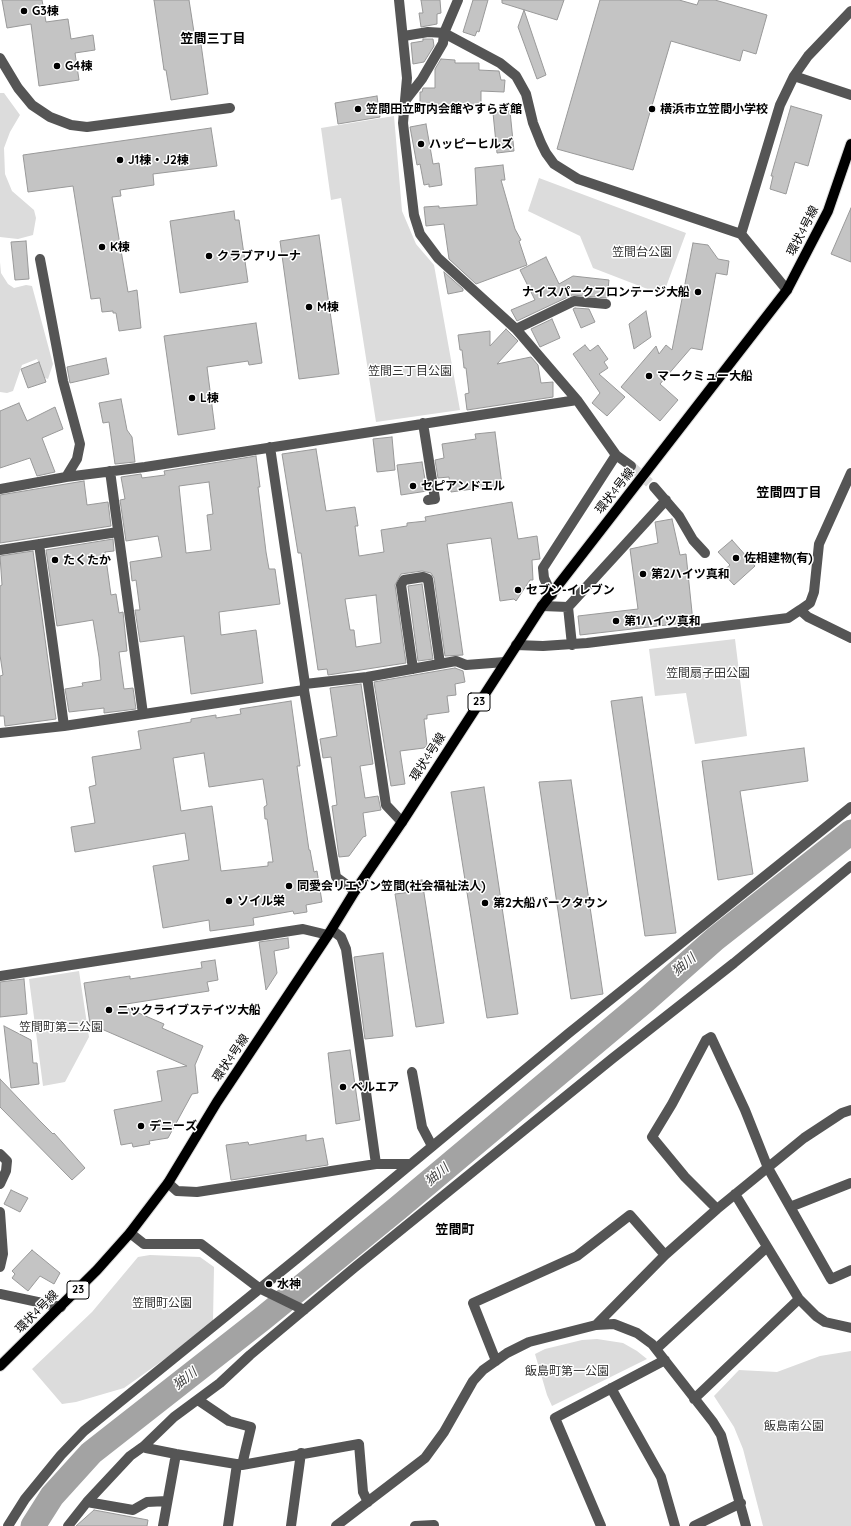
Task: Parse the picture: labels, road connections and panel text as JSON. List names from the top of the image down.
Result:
{
  "streets": {
    "main road": ["環状4号線", "23"]
  },
  "districts": ["笠間三丁目", "笠間四丁目", "笠間町"],
  "water": ["㹨川"],
  "parks": [
    "笠間台公園",
    "笠間三丁目公園",
    "笠間扇子田公園",
    "笠間町第二公園",
    "笠間町公園",
    "飯島町第一公園",
    "飯島南公園"
  ],
  "places": [
    "G3棟",
    "G4棟",
    "笠間田立町内会館やすらぎ館",
    "横浜市立笠間小学校",
    "ハッピーヒルズ",
    "J1棟・J2棟",
    "K棟",
    "クラブアリーナ",
    "ナイスパークフロンテージ大船",
    "M棟",
    "マークミュー大船",
    "L棟",
    "セピアンドエル",
    "佐相建物(有)",
    "たくたか",
    "第2ハイツ真和",
    "セブン-イレブン",
    "第1ハイツ真和",
    "同愛会リエゾン笠間(社会福祉法人)",
    "ソイル栄",
    "第2大船パークタウン",
    "ニックライブステイツ大船",
    "ベルエア",
    "デニーズ",
    "水神"
  ]
}
